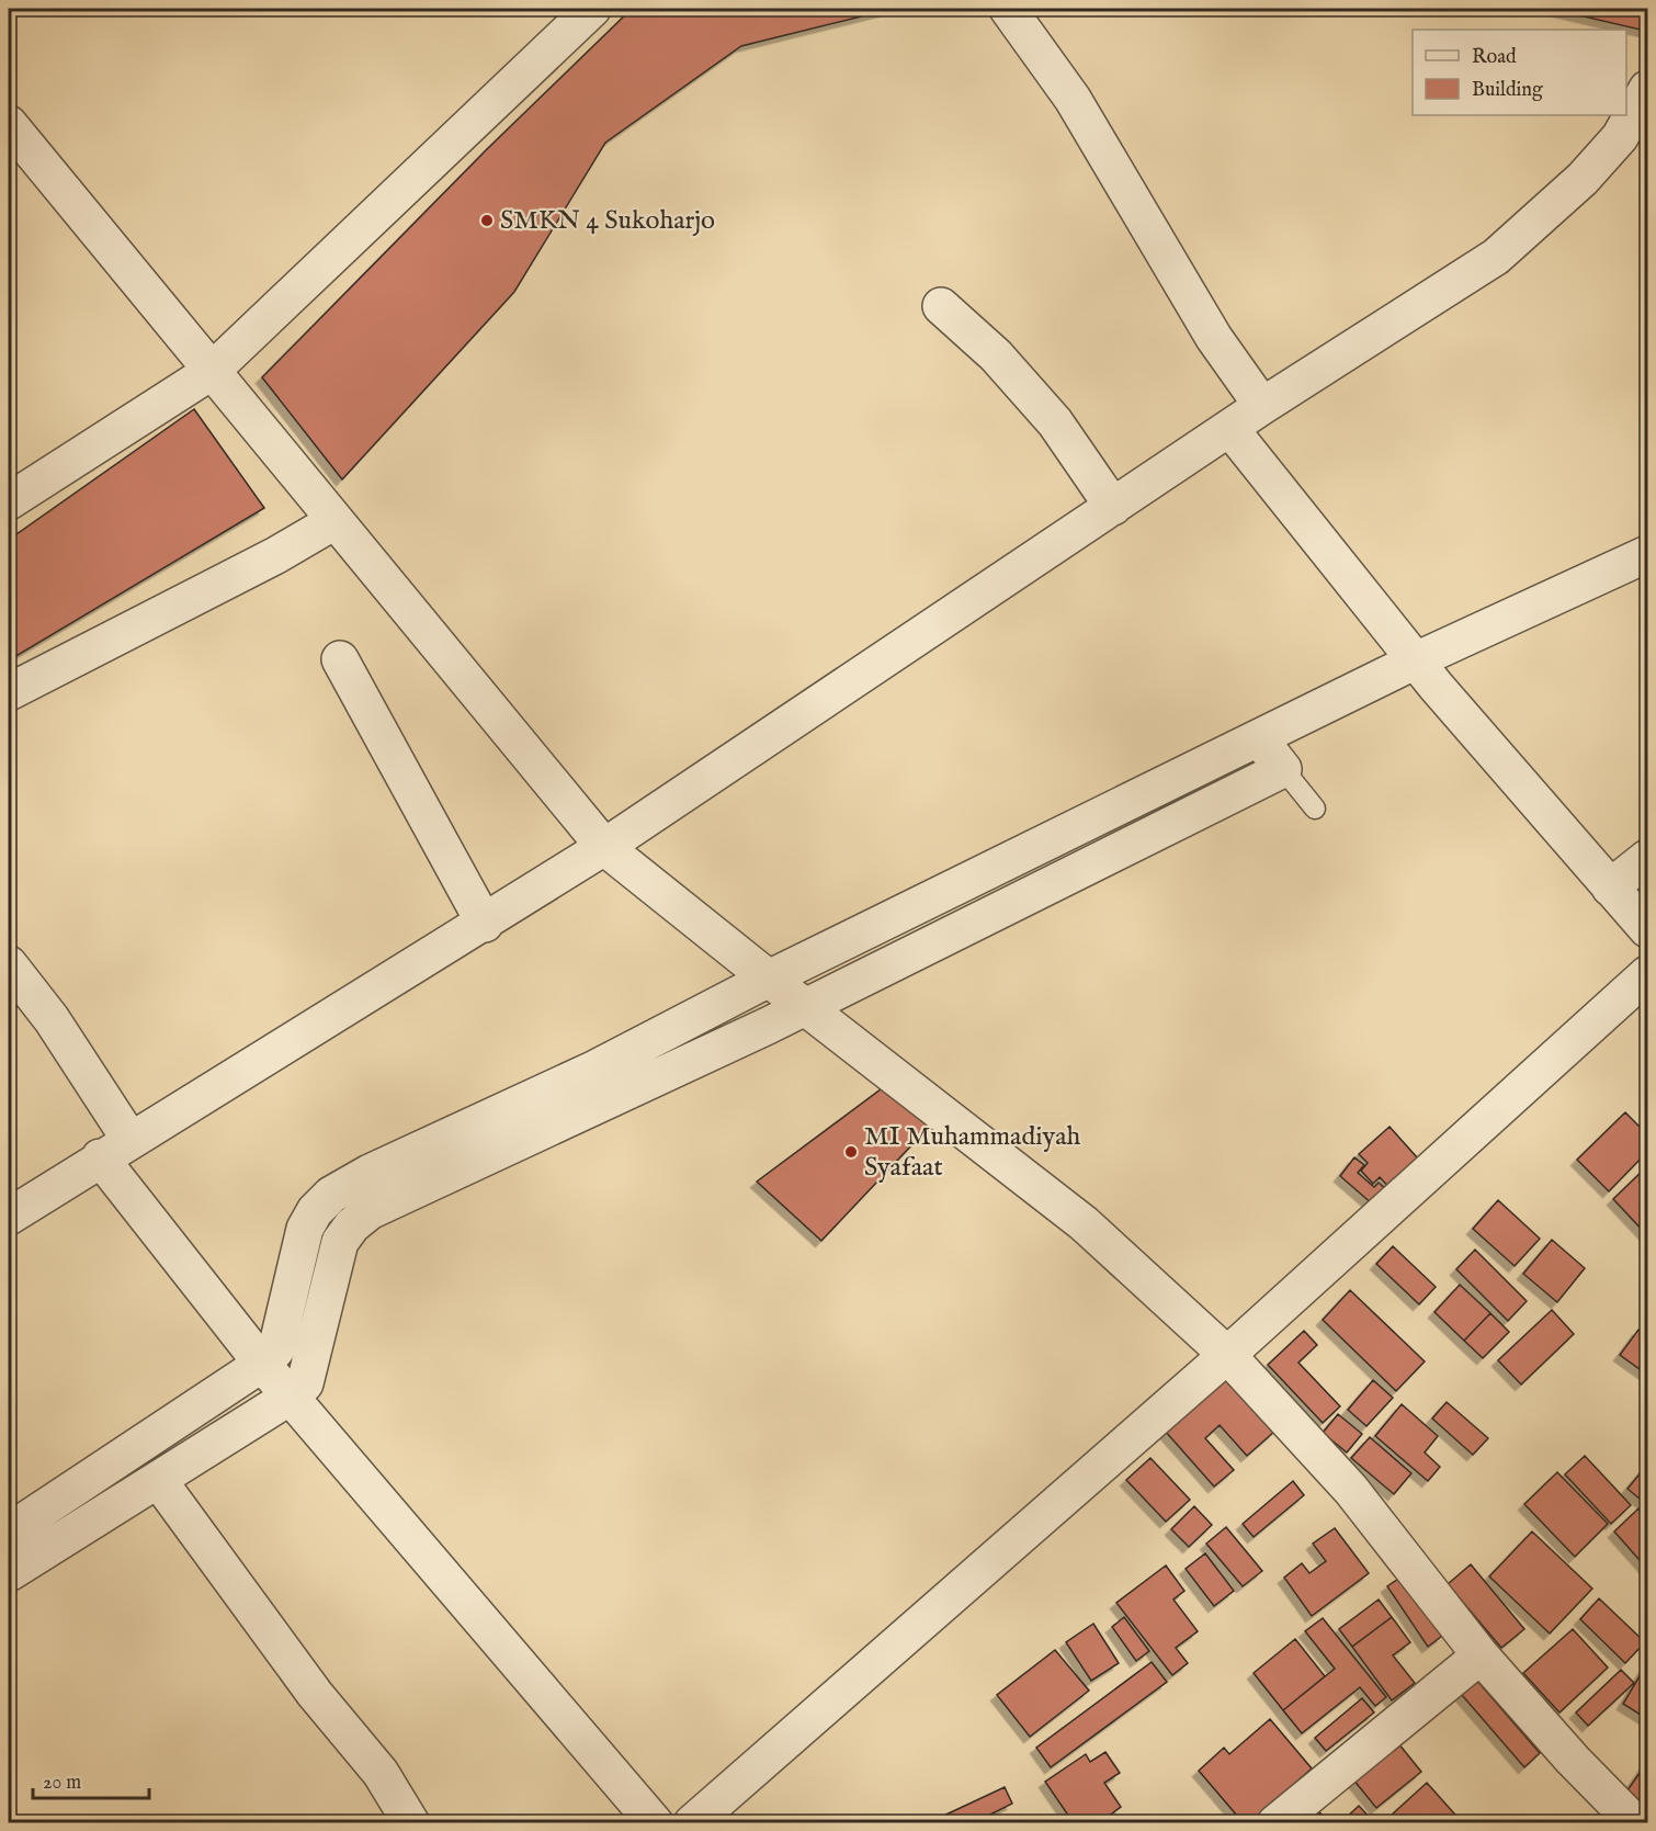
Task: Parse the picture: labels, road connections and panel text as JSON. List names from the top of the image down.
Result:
{
  "places": ["SMKN 4 Sukoharjo", "MI Muhammadiyah Syafaat"],
  "legend": ["Road", "Building"],
  "scale_bar": "20 m"
}
